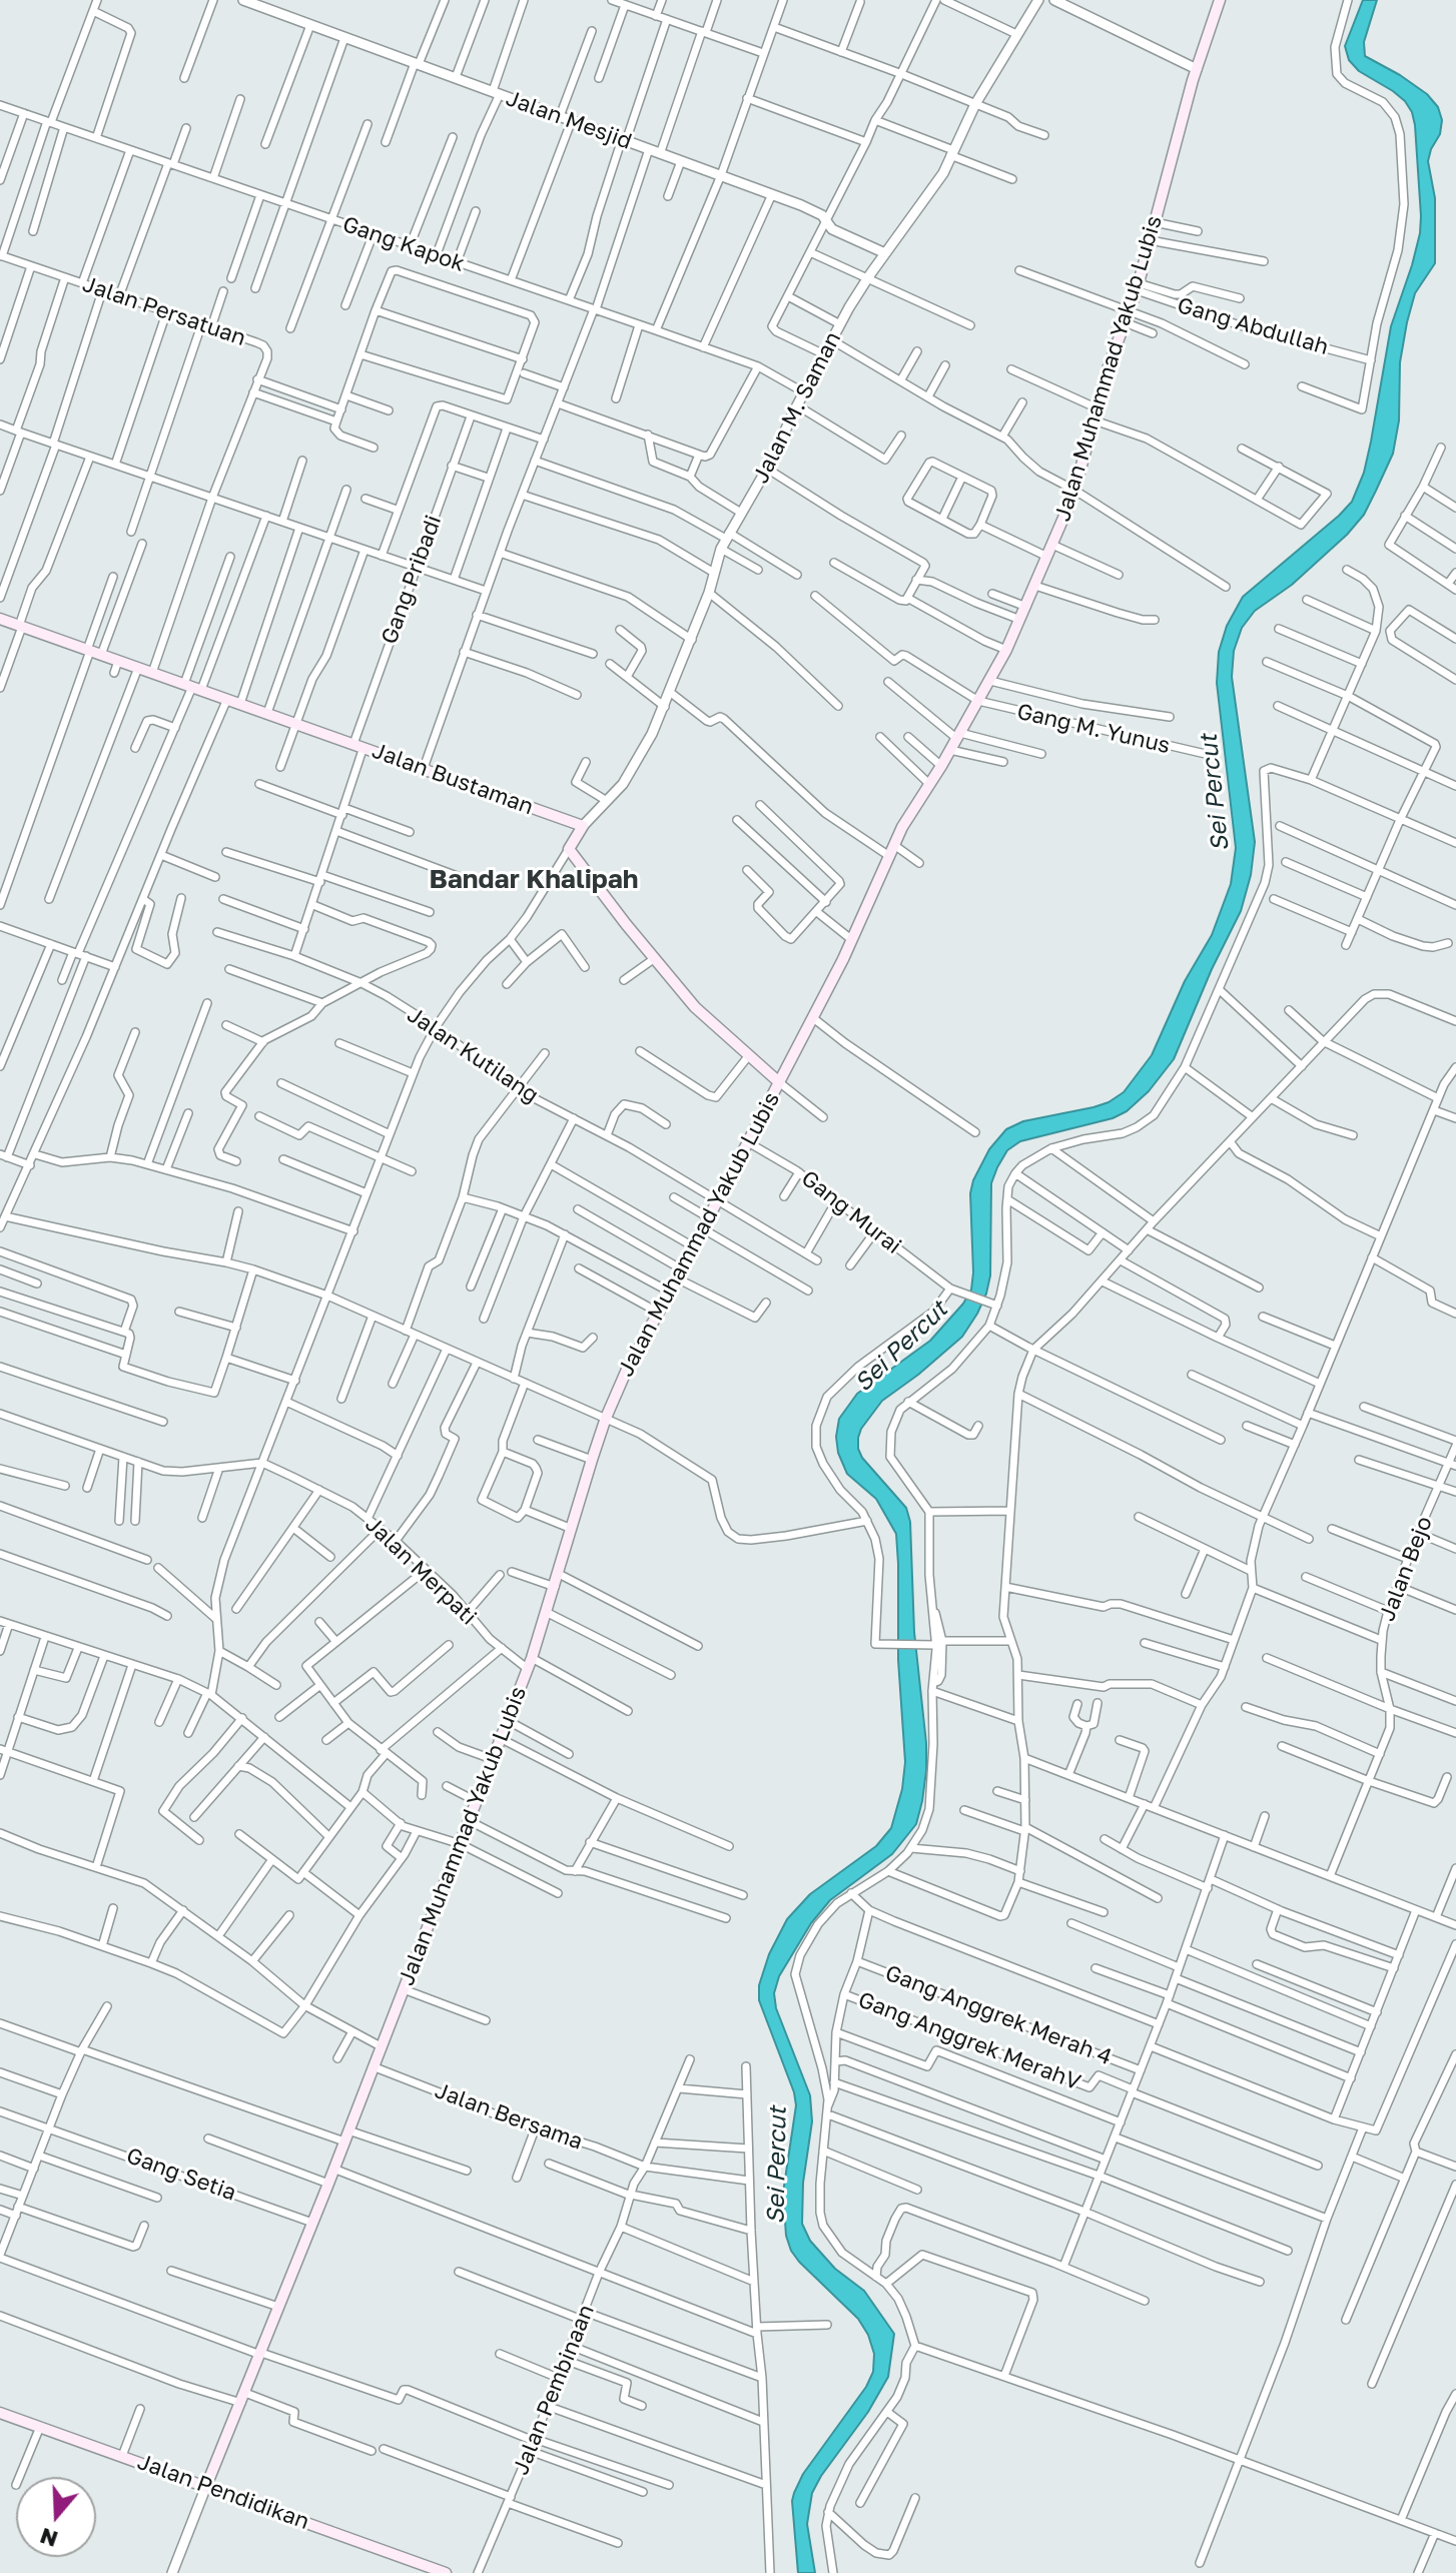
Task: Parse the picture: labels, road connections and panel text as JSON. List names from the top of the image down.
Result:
{
  "streets": {
    "main road": ["Jalan Muhammad Yakub Lubis", "Jalan Bustaman", "Jalan Pendidikan"],
    "street": [
      "Jalan Mesjid",
      "Gang Kapok",
      "Jalan Persatuan",
      "Gang Abdullah",
      "Jalan M. Saman",
      "Gang Pribadi",
      "Gang M. Yunus",
      "Jalan Kutilang",
      "Gang Murai",
      "Jalan Bejo",
      "Jalan Merpati",
      "Gang Anggrek Merah 4",
      "Gang Anggrek MerahV",
      "Jalan Bersama",
      "Gang Setia",
      "Jalan Pembinaan"
    ]
  },
  "crossings": [
    ["Jalan Mesjid", "Jalan M. Saman"],
    ["Gang Kapok", "Jalan M. Saman"],
    ["Jalan Persatuan", "Jalan Bustaman"],
    ["Gang Abdullah", "Jalan Muhammad Yakub Lubis"],
    ["Jalan Muhammad Yakub Lubis", "Gang M. Yunus"],
    ["Jalan Muhammad Yakub Lubis", "Jalan Kutilang"],
    ["Jalan Muhammad Yakub Lubis", "Gang Murai"],
    ["Jalan Muhammad Yakub Lubis", "Jalan Merpati"],
    ["Jalan Muhammad Yakub Lubis", "Jalan Bersama"],
    ["Jalan Muhammad Yakub Lubis", "Gang Setia"],
    ["Jalan Muhammad Yakub Lubis", "Jalan Pendidikan"],
    ["Jalan M. Saman", "Jalan Bustaman"],
    ["Gang Pribadi", "Jalan Bustaman"],
    ["Gang Pribadi", "Jalan Kutilang"],
    ["Jalan Bersama", "Jalan Pembinaan"]
  ],
  "districts": ["Bandar Khalipah"],
  "water": ["Sei Percut"],
  "north": "bottom"
}
